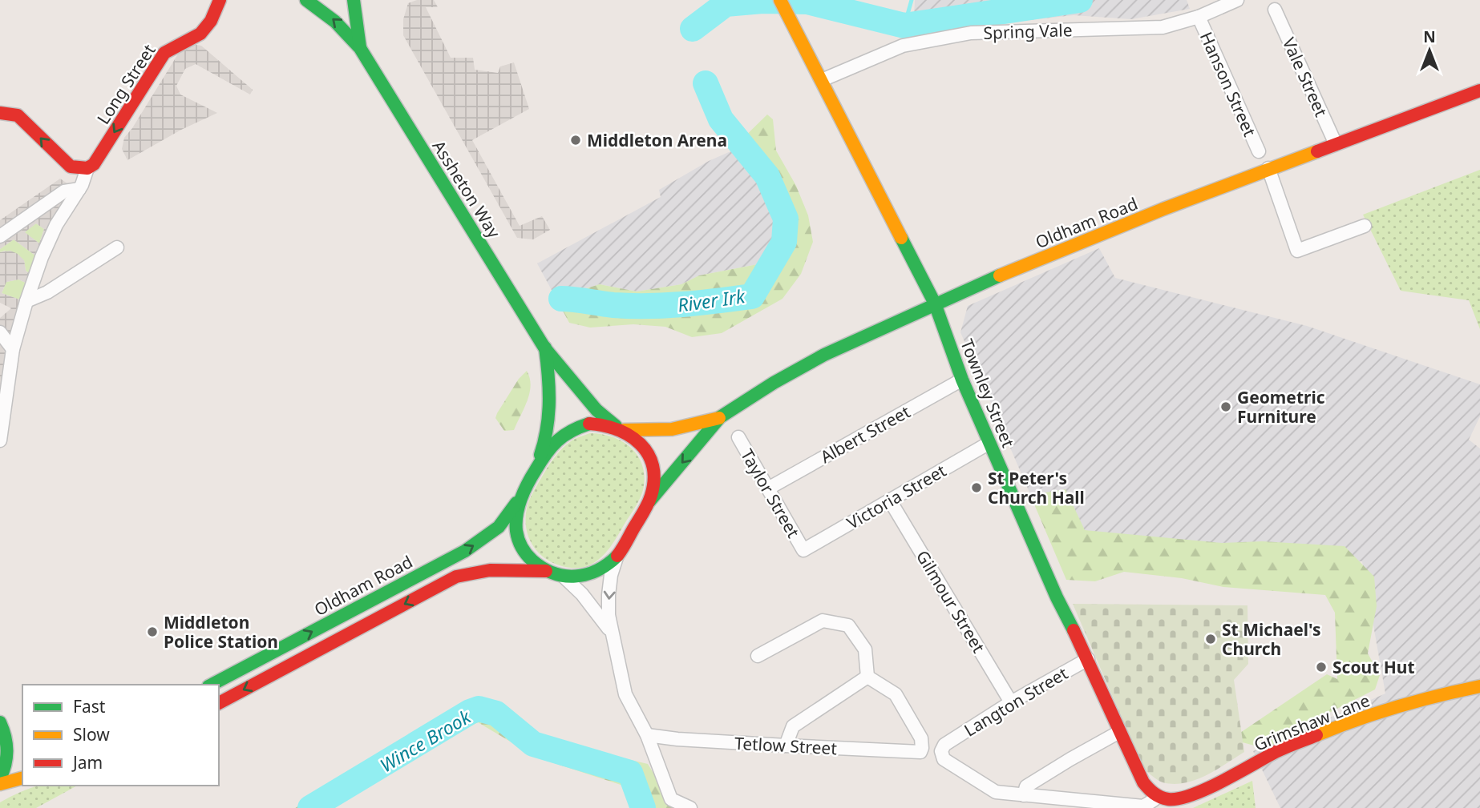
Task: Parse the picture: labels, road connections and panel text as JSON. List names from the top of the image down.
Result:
{
  "streets": {
    "main road": [
      "Long Street",
      "Assheton Way",
      "Oldham Road",
      "Townley Street",
      "Grimshaw Lane"
    ],
    "street": [
      "Spring Vale",
      "Vale Street",
      "Hanson Street",
      "Albert Street",
      "Taylor Street",
      "Victoria Street",
      "Gilmour Street",
      "Langton Street",
      "Tetlow Street"
    ]
  },
  "crossings": [
    ["Spring Vale", "Hanson Street"],
    ["Spring Vale", "Townley Street"],
    ["Vale Street", "Oldham Road"],
    ["Assheton Way", "Oldham Road"],
    ["Oldham Road", "Townley Street"],
    ["Townley Street", "Albert Street"],
    ["Townley Street", "Victoria Street"],
    ["Townley Street", "Langton Street"],
    ["Townley Street", "Grimshaw Lane"],
    ["Albert Street", "Taylor Street"],
    ["Taylor Street", "Victoria Street"],
    ["Victoria Street", "Gilmour Street"],
    ["Gilmour Street", "Langton Street"]
  ],
  "one_way": ["Long Street"],
  "water": ["River Irk", "Wince Brook"],
  "places": [
    "Middleton Arena",
    "Geometric Furniture",
    "St Peter's Church Hall",
    "Middleton Police Station",
    "St Michael's Church",
    "Scout Hut"
  ],
  "legend": ["Fast", "Slow", "Jam"],
  "north": "top"
}
